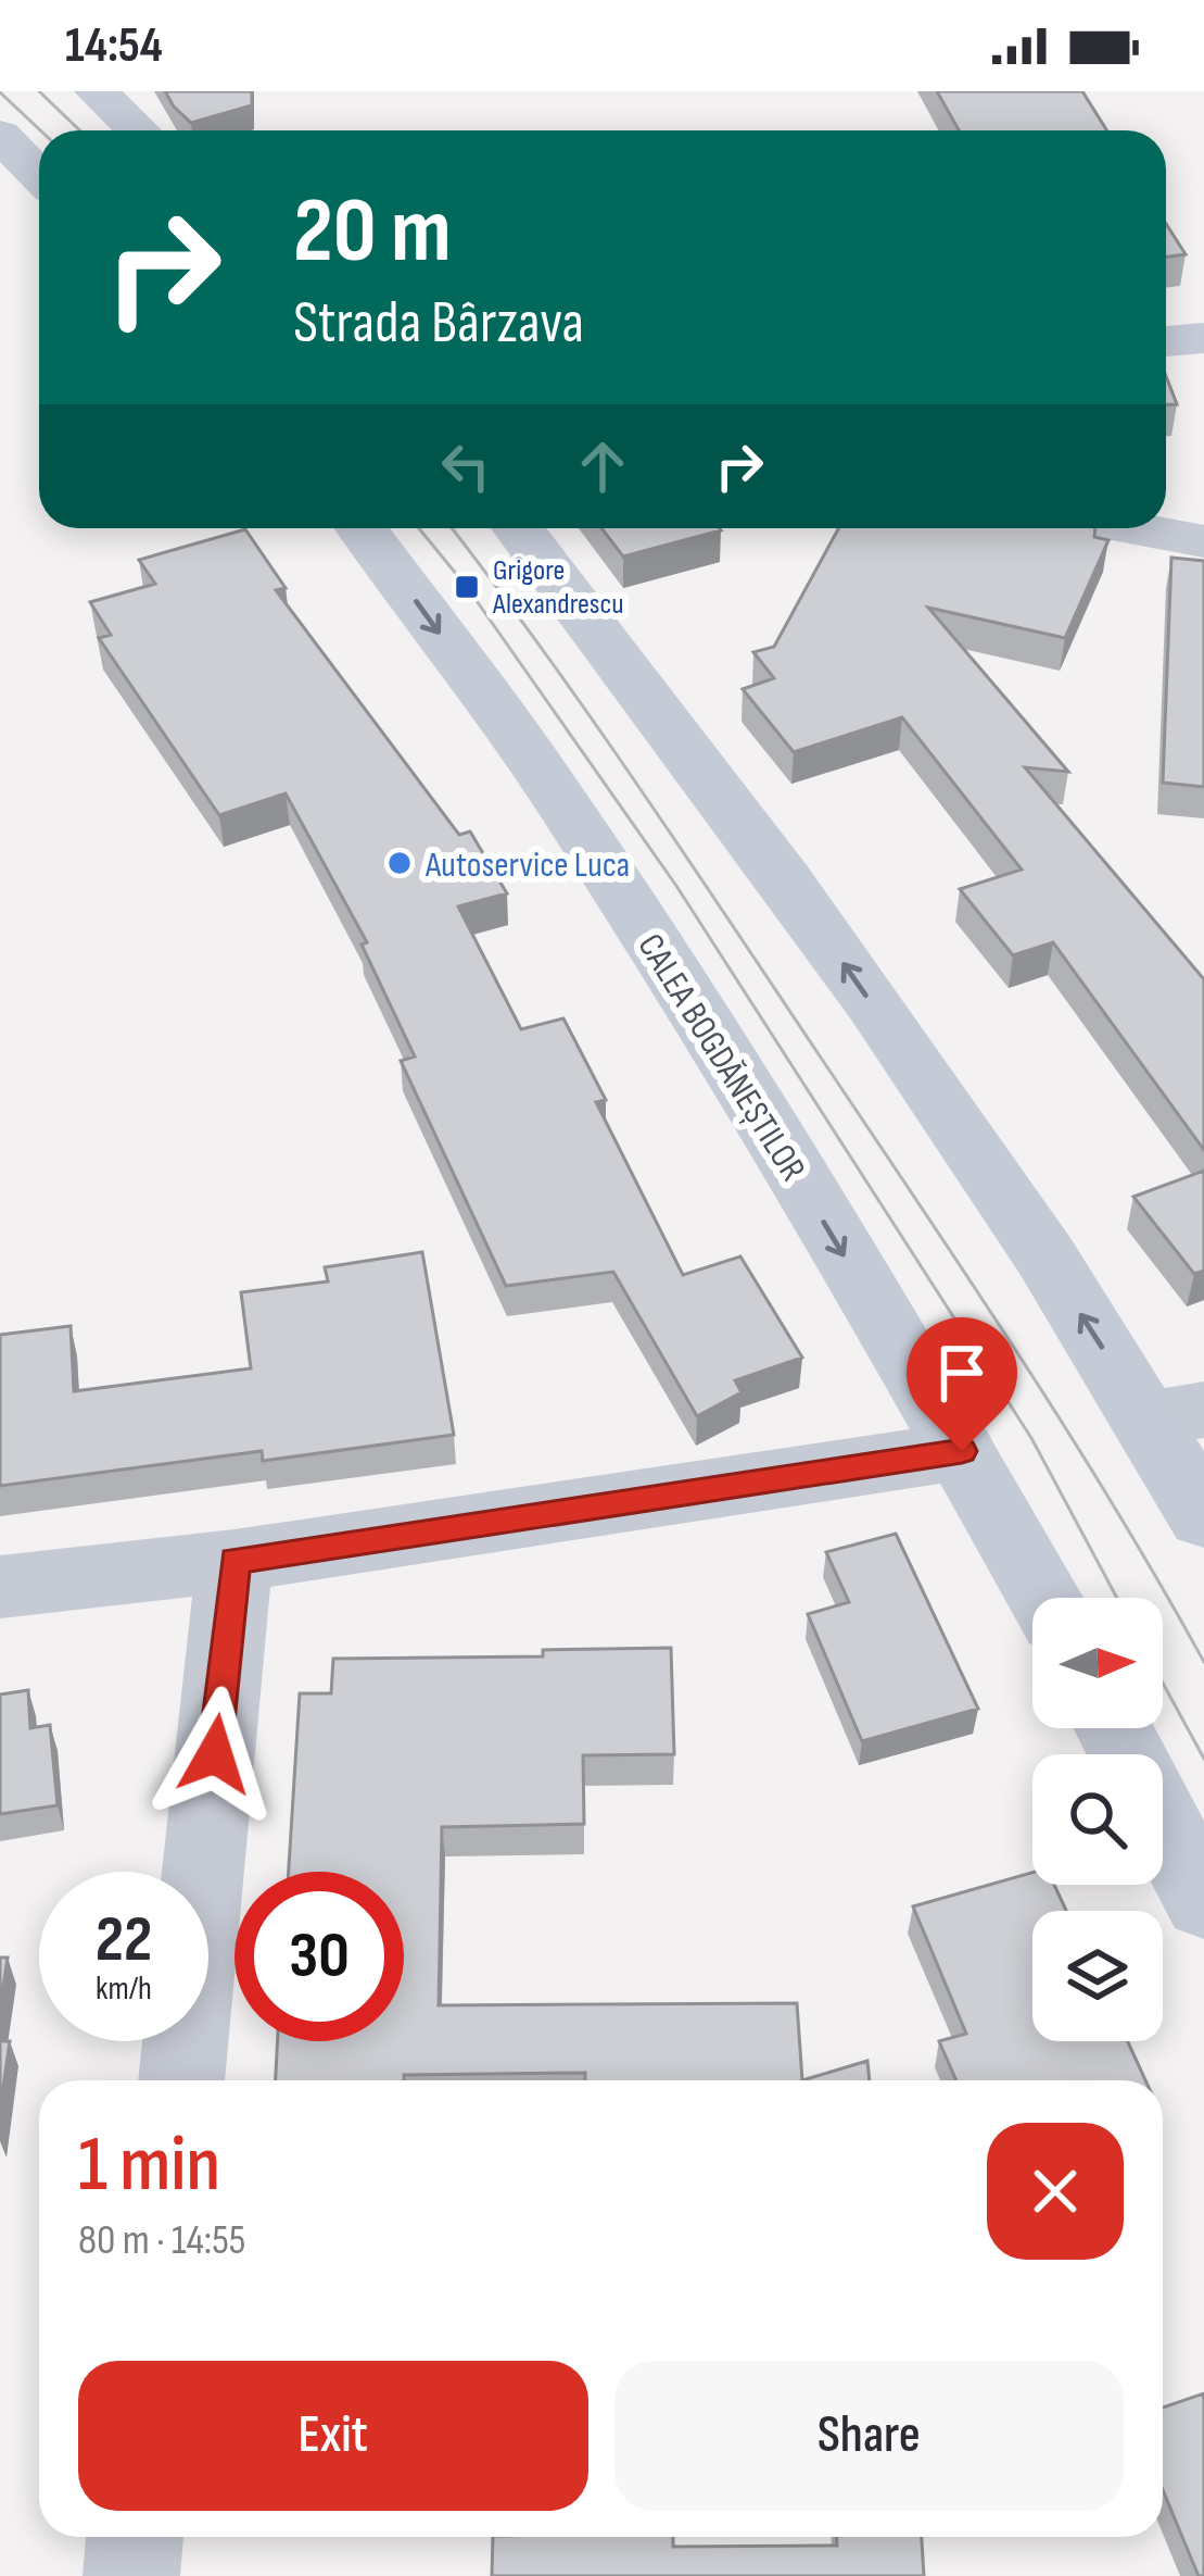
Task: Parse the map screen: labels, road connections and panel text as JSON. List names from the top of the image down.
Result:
{
  "streets": {
    "main road": ["CALEA BOGDĂNEȘTILOR"]
  },
  "places": {
    "transit": ["Grigore Alexandrescu"],
    "other": ["Autoservice Luca"]
  },
  "north": "right",
  "page": {
    "status": "14:54",
    "turn": ["20 m", "Strada Bârzava"],
    "speed": "22 km/h",
    "limit": "30",
    "heading": ["1 min", "80 m · 14:55"],
    "buttons": ["Exit", "Share"]
  }
}
